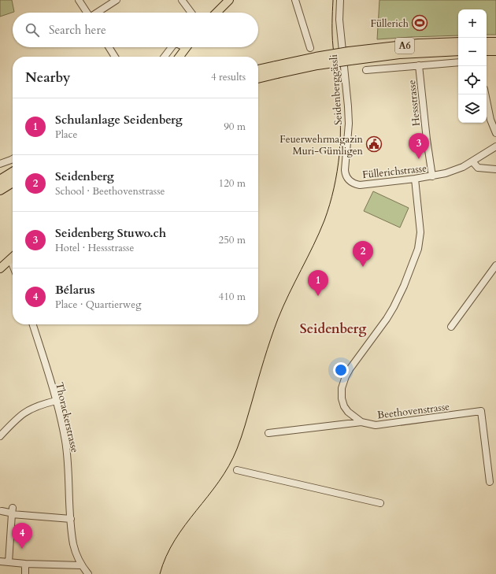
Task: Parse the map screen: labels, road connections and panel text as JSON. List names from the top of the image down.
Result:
{
  "streets": {
    "highway": ["A6"],
    "street": [
      "Seidenberggässli",
      "Hessstrasse",
      "Füllerichstrasse",
      "Beethovenstrasse",
      "Thorackerstrasse"
    ]
  },
  "crossings": [
    ["Seidenberggässli", "Füllerichstrasse"],
    ["Hessstrasse", "Füllerichstrasse"],
    ["Füllerichstrasse", "Beethovenstrasse"]
  ],
  "districts": ["Seidenberg"],
  "places": {
    "sports": ["Füllerich"],
    "public building": ["Feuerwehrmagazin Muri-Gümligen"]
  },
  "page": {
    "map_buttons": ["+", "−"],
    "search": "Search here",
    "heading": ["Nearby", "4 results"],
    "list": [
      {
        "mark": "1",
        "name": "Schulanlage Seidenberg",
        "note": "Place",
        "value": "90 m"
      },
      {
        "mark": "2",
        "name": "Seidenberg",
        "note": "School · Beethovenstrasse",
        "value": "120 m"
      },
      {
        "mark": "3",
        "name": "Seidenberg Stuwo.ch",
        "note": "Hotel · Hessstrasse",
        "value": "250 m"
      },
      {
        "mark": "4",
        "name": "Bélarus",
        "note": "Place · Quartierweg",
        "value": "410 m"
      }
    ],
    "pins": [
      "3",
      "2",
      "1",
      "4"
    ]
  }
}
